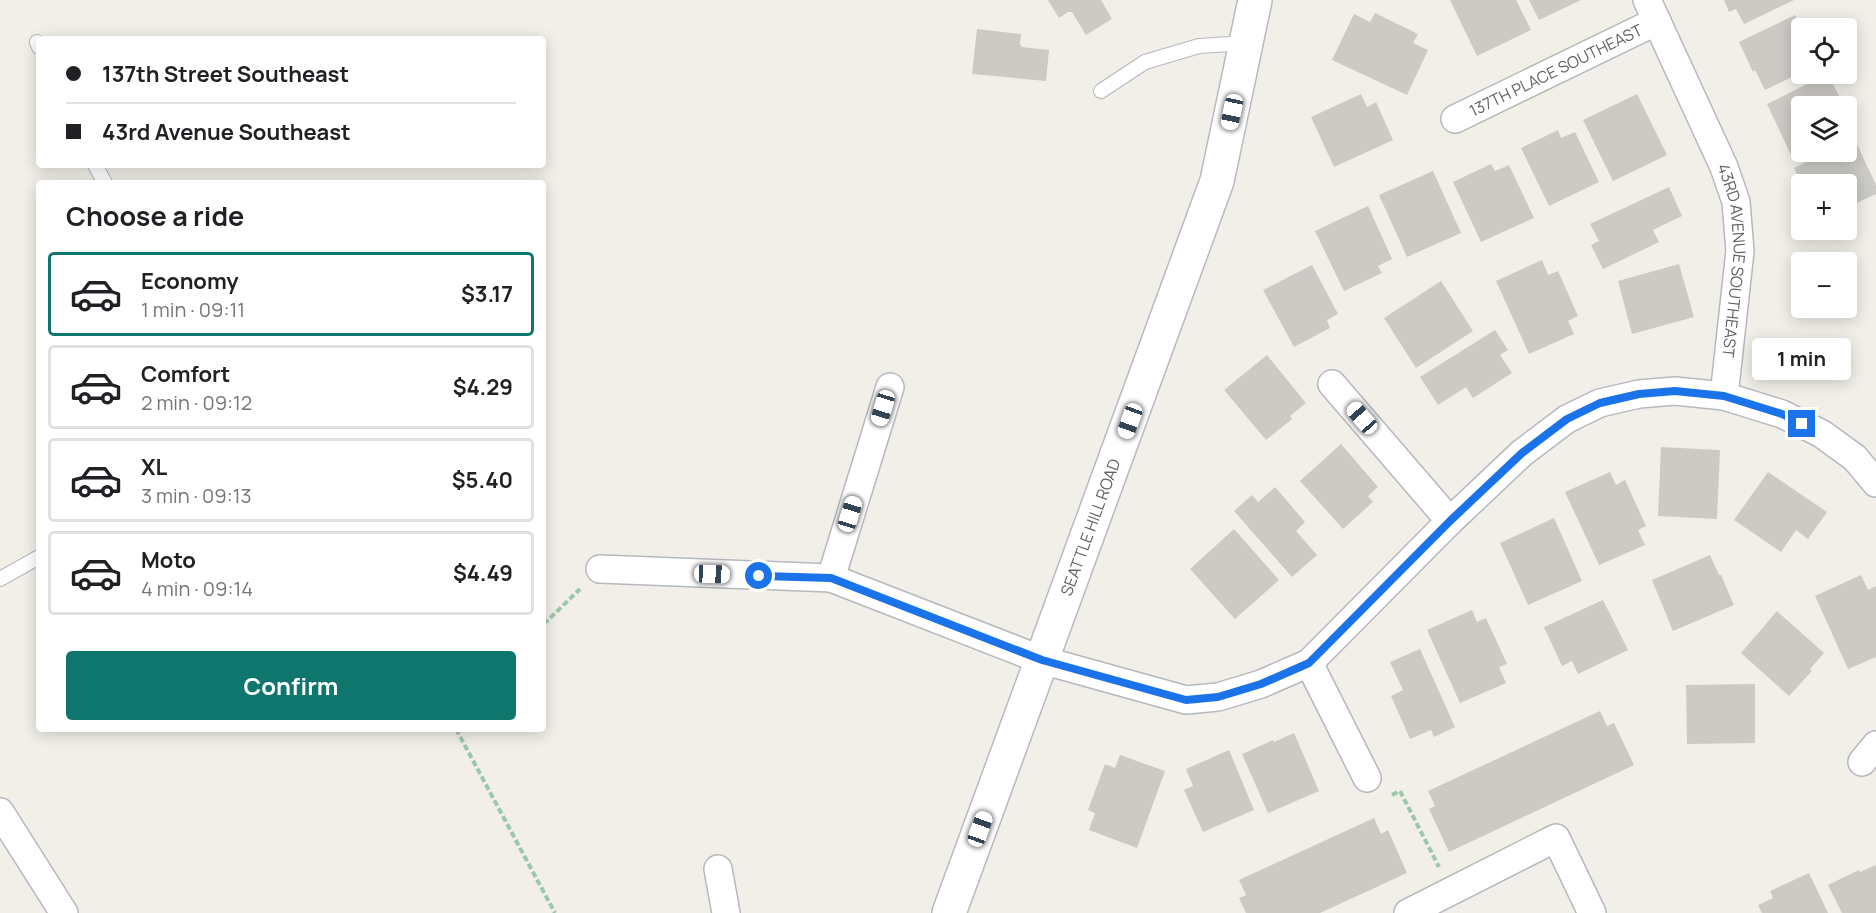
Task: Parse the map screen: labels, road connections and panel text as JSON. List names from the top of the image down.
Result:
{
  "streets": {
    "main road": ["SEATTLE HILL ROAD"],
    "street": ["137TH PLACE SOUTHEAST", "43RD AVENUE SOUTHEAST"]
  },
  "crossings": [
    ["137TH PLACE SOUTHEAST", "43RD AVENUE SOUTHEAST"]
  ],
  "page": {
    "map_buttons": ["+", "−"],
    "banner": ["137th Street Southeast", "43rd Avenue Southeast"],
    "heading": "Choose a ride",
    "list": [
      {
        "name": "Economy",
        "note": "1 min · 09:11",
        "value": "$3.17"
      },
      {
        "name": "Comfort",
        "note": "2 min · 09:12",
        "value": "$4.29"
      },
      {
        "name": "XL",
        "note": "3 min · 09:13",
        "value": "$5.40"
      },
      {
        "name": "Moto",
        "note": "4 min · 09:14",
        "value": "$4.49"
      }
    ],
    "bubble": "1 min",
    "buttons": "Confirm"
  }
}
